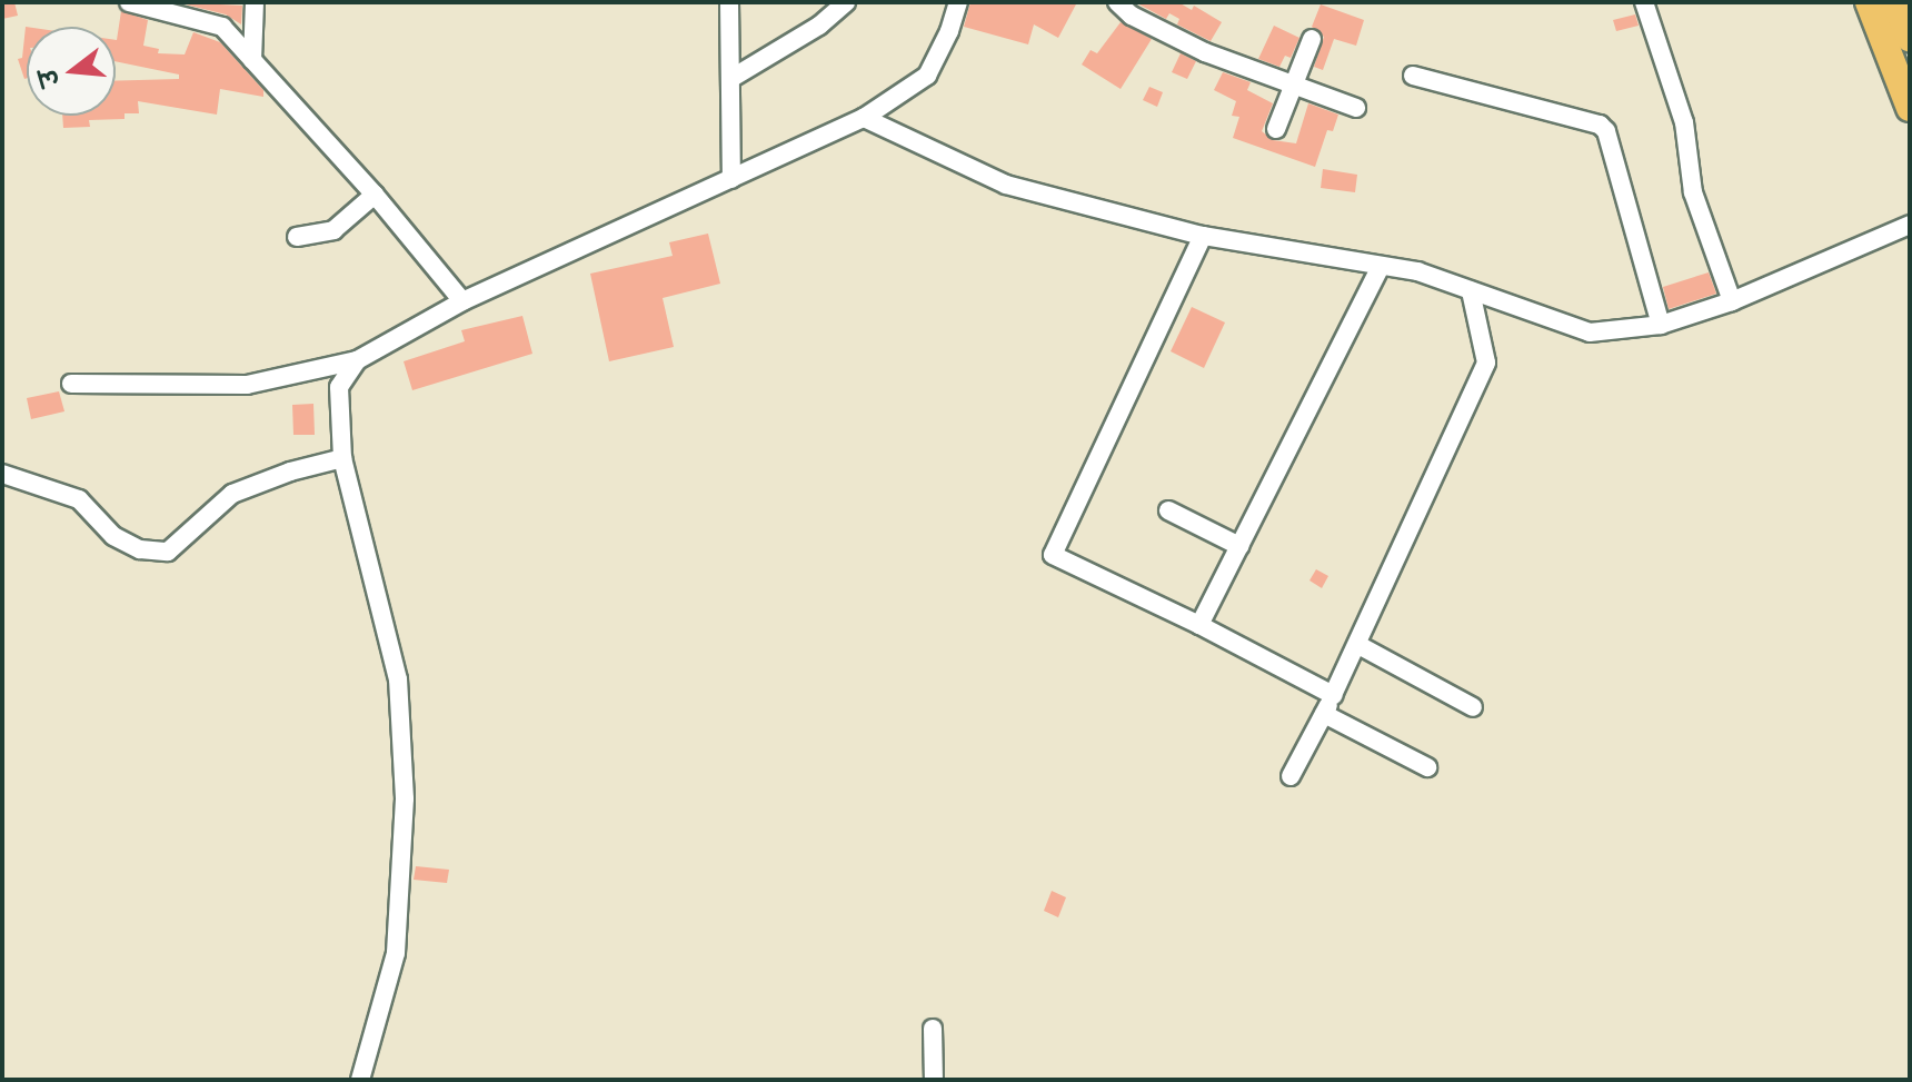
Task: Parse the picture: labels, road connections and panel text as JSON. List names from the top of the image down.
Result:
{
  "north": "left"
}
